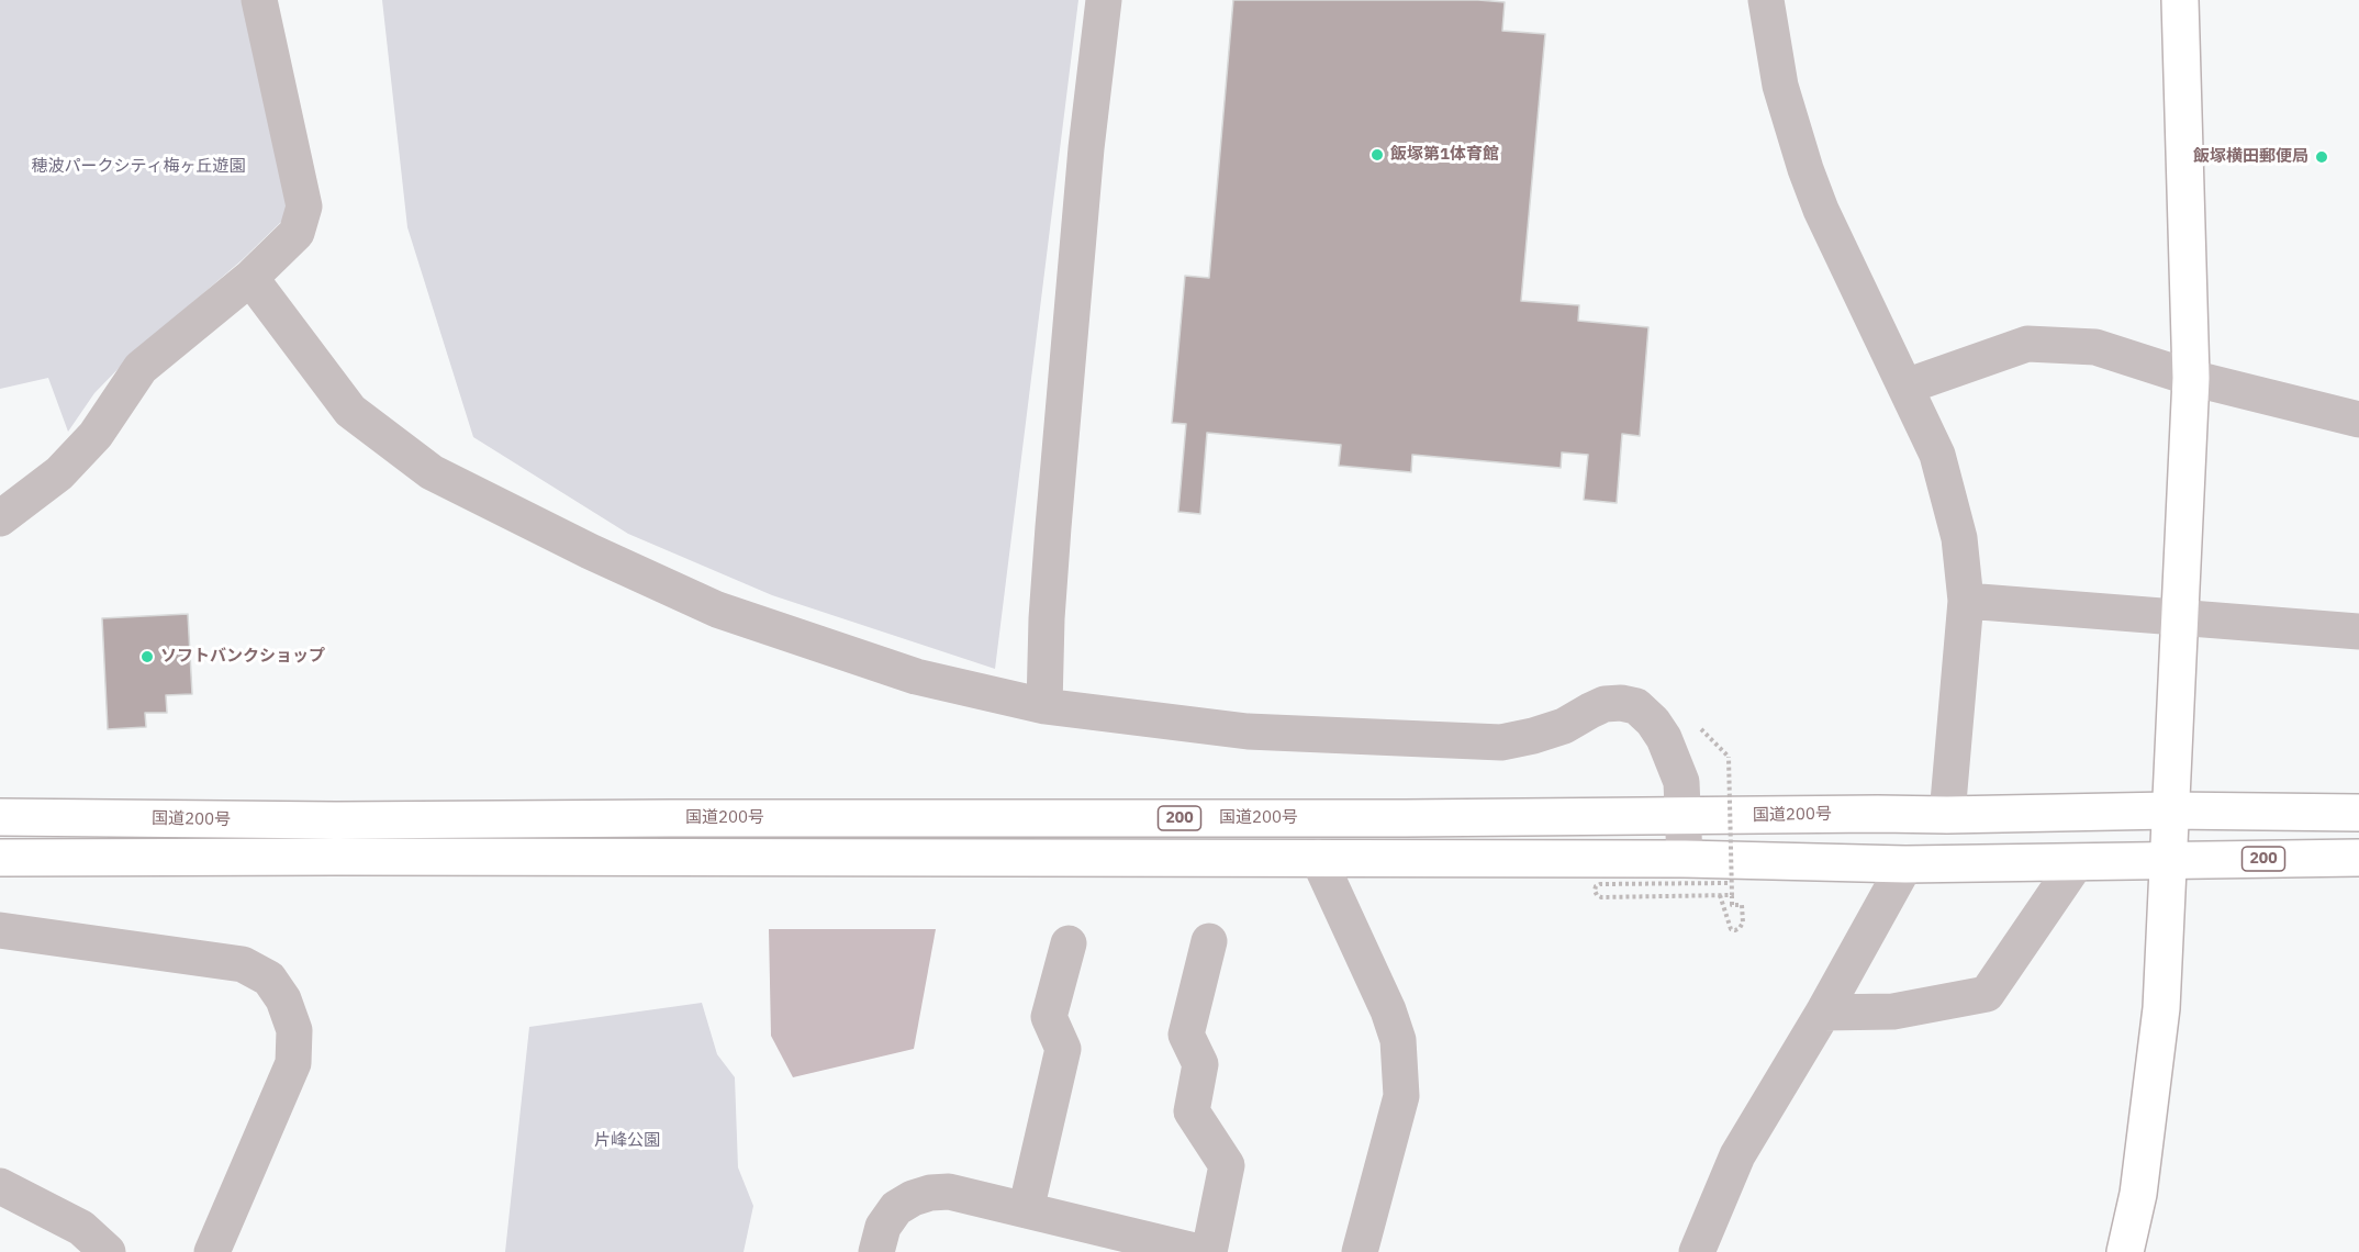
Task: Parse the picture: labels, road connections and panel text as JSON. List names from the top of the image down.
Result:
{
  "streets": {
    "main road": ["国道200号", "200"]
  },
  "parks": ["穂波パークシティ梅ヶ丘遊園", "片峰公園"],
  "places": ["飯塚第1体育館", "飯塚横田郵便局", "ソフトバンクショップ"]
}
